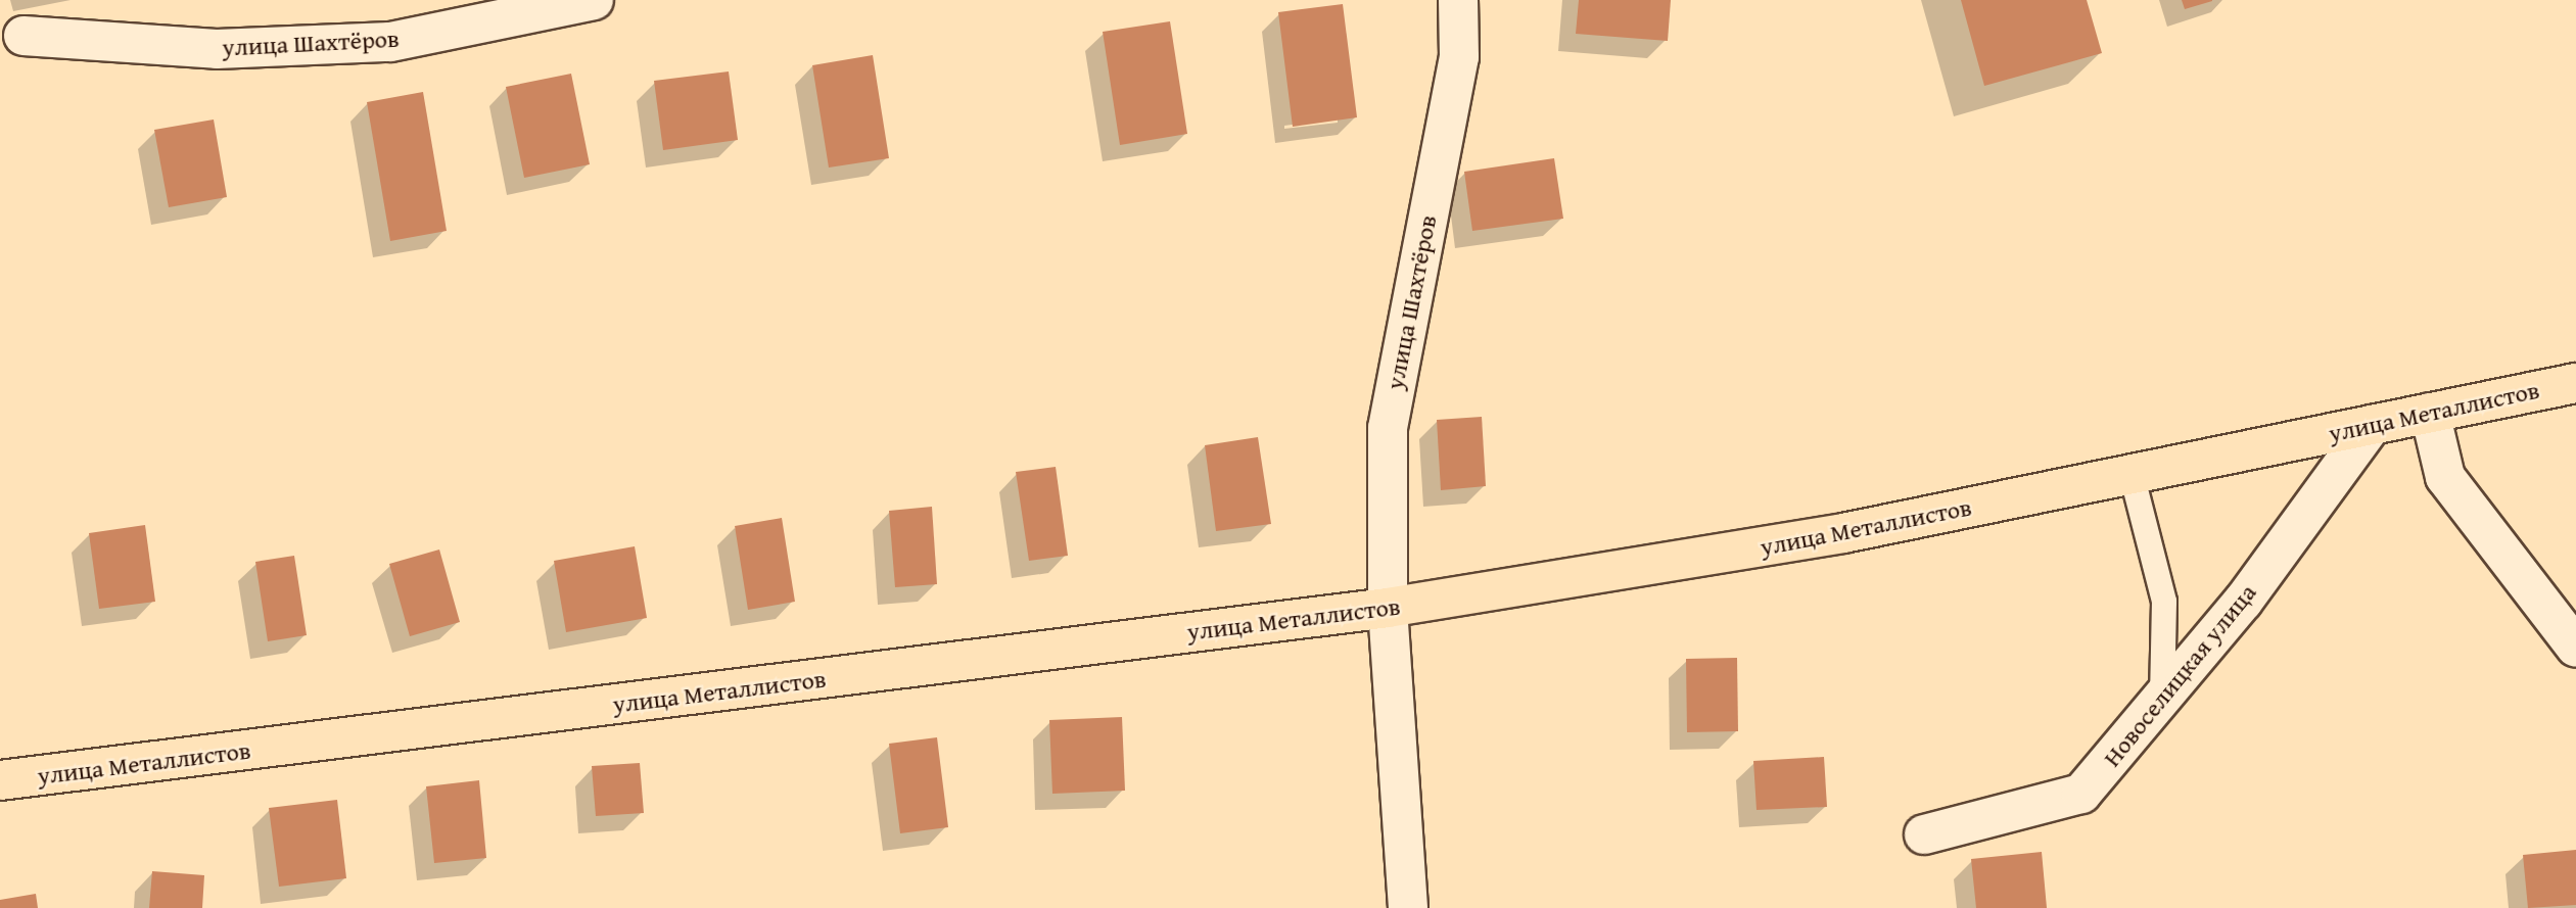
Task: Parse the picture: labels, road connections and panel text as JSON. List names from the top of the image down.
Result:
{
  "streets": {
    "main road": ["улица Металлистов"],
    "street": ["улица Шахтёров", "Новоселицкая улица"]
  },
  "crossings": [
    ["улица Шахтёров", "улица Металлистов"],
    ["улица Металлистов", "Новоселицкая улица"]
  ]
}
